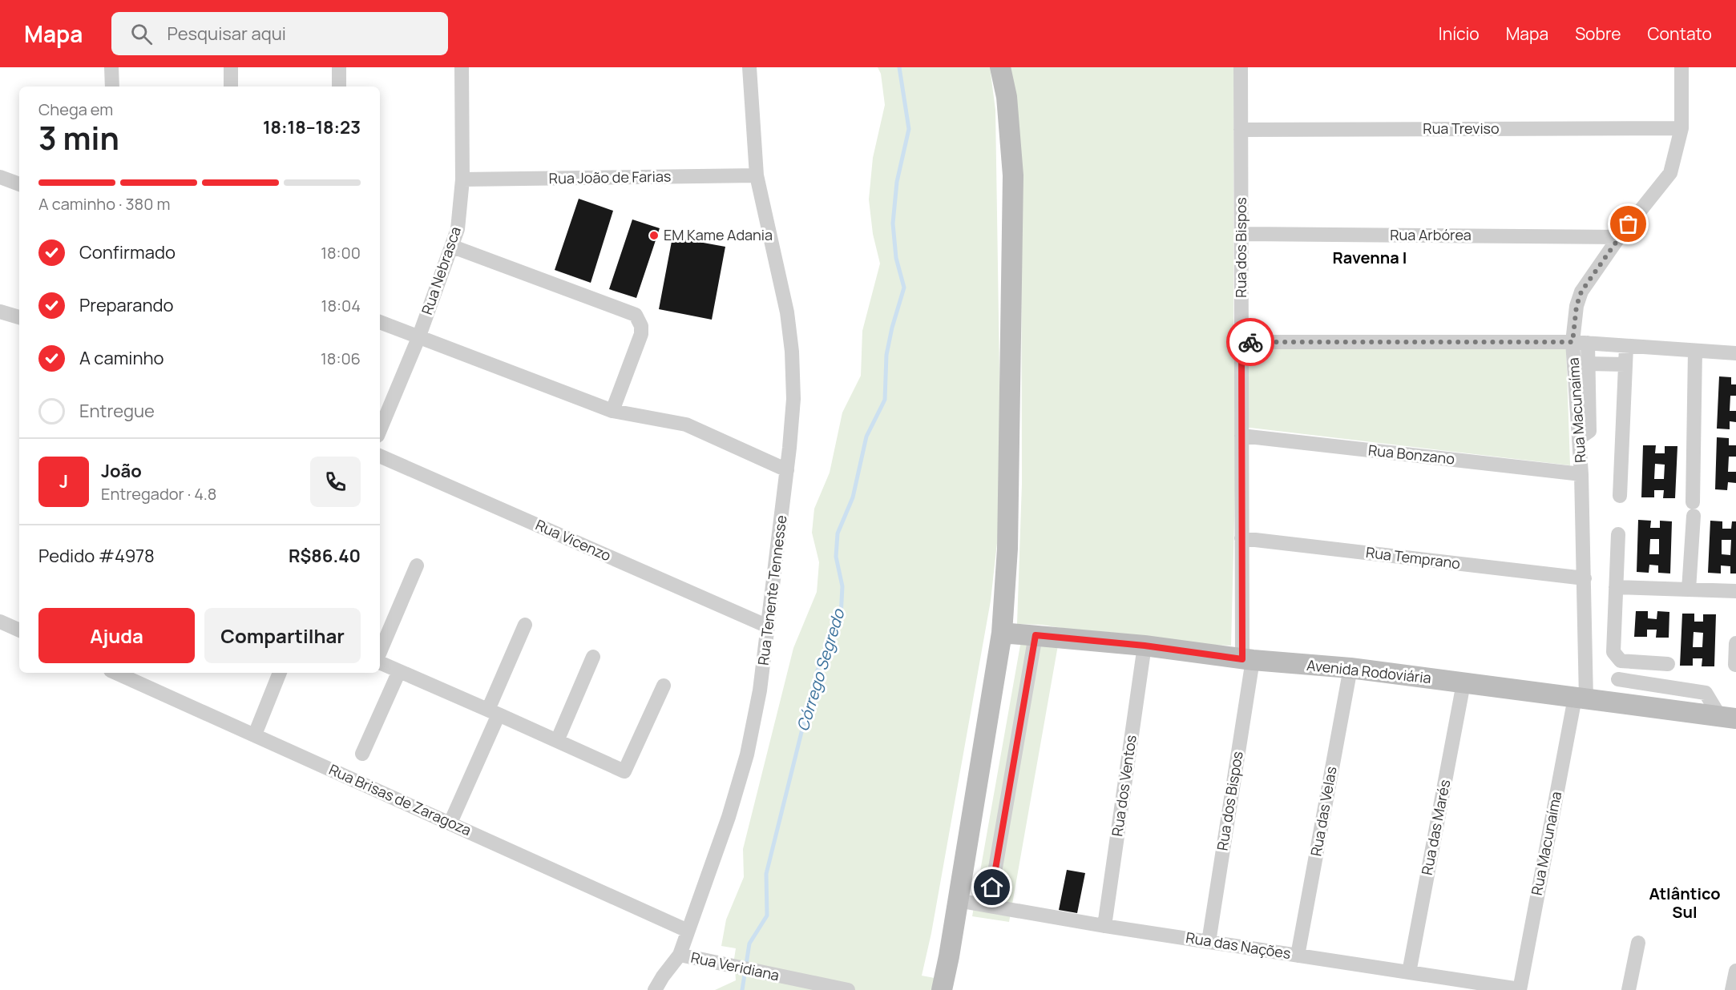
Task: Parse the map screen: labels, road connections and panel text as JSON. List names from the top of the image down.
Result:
{
  "streets": {
    "main road": ["Avenida Rodoviária"],
    "street": [
      "Rua Treviso",
      "Rua João de Farias",
      "Rua Arbórea",
      "Rua dos Bispos",
      "Rua Nebrasca",
      "Rua Macunaíma",
      "Rua Bonzano",
      "Rua Vicenzo",
      "Rua Temprano",
      "Rua Tenente Tennesse",
      "Rua dos Ventos",
      "Rua Brisas de Zaragoza",
      "Rua das Velas",
      "Rua das Marés",
      "Rua das Nações",
      "Rua Veridiana"
    ]
  },
  "crossings": [
    ["Rua Treviso", "Rua dos Bispos"],
    ["Rua Treviso", "Rua Macunaíma"],
    ["Rua João de Farias", "Rua Nebrasca"],
    ["Rua João de Farias", "Rua Tenente Tennesse"],
    ["Rua Arbórea", "Rua dos Bispos"],
    ["Rua Arbórea", "Rua Macunaíma"],
    ["Rua dos Bispos", "Rua Bonzano"],
    ["Rua dos Bispos", "Rua Temprano"],
    ["Rua dos Bispos", "Avenida Rodoviária"],
    ["Rua dos Bispos", "Rua das Nações"],
    ["Rua Macunaíma", "Rua Bonzano"],
    ["Rua Macunaíma", "Rua Temprano"],
    ["Rua Macunaíma", "Avenida Rodoviária"],
    ["Rua Macunaíma", "Rua das Nações"],
    ["Rua Vicenzo", "Rua Tenente Tennesse"],
    ["Rua Tenente Tennesse", "Rua Brisas de Zaragoza"],
    ["Rua Tenente Tennesse", "Rua Veridiana"],
    ["Avenida Rodoviária", "Rua dos Ventos"],
    ["Avenida Rodoviária", "Rua das Velas"],
    ["Avenida Rodoviária", "Rua das Marés"],
    ["Rua dos Ventos", "Rua das Nações"],
    ["Rua das Velas", "Rua das Nações"],
    ["Rua das Marés", "Rua das Nações"]
  ],
  "districts": ["Ravenna I", "Atlântico Sul"],
  "water": ["Córrego Segredo"],
  "places": ["EM Kame Adania"],
  "page": {
    "header": "Mapa",
    "search": "Pesquisar aqui",
    "nav": [
      "Início",
      "Mapa",
      "Sobre",
      "Contato"
    ],
    "heading": ["3 min", "Chega em", "18:18–18:23"],
    "panel": [
      "João",
      "Entregador · 4.8",
      "Pedido #4978",
      "R$86.40"
    ],
    "bar": "A caminho · 380 m",
    "list": [
      ["Confirmado", "18:00"],
      ["Preparando", "18:04"],
      ["A caminho", "18:06"],
      "Entregue"
    ],
    "round": "J",
    "buttons": ["Ajuda", "Compartilhar"]
  }
}
